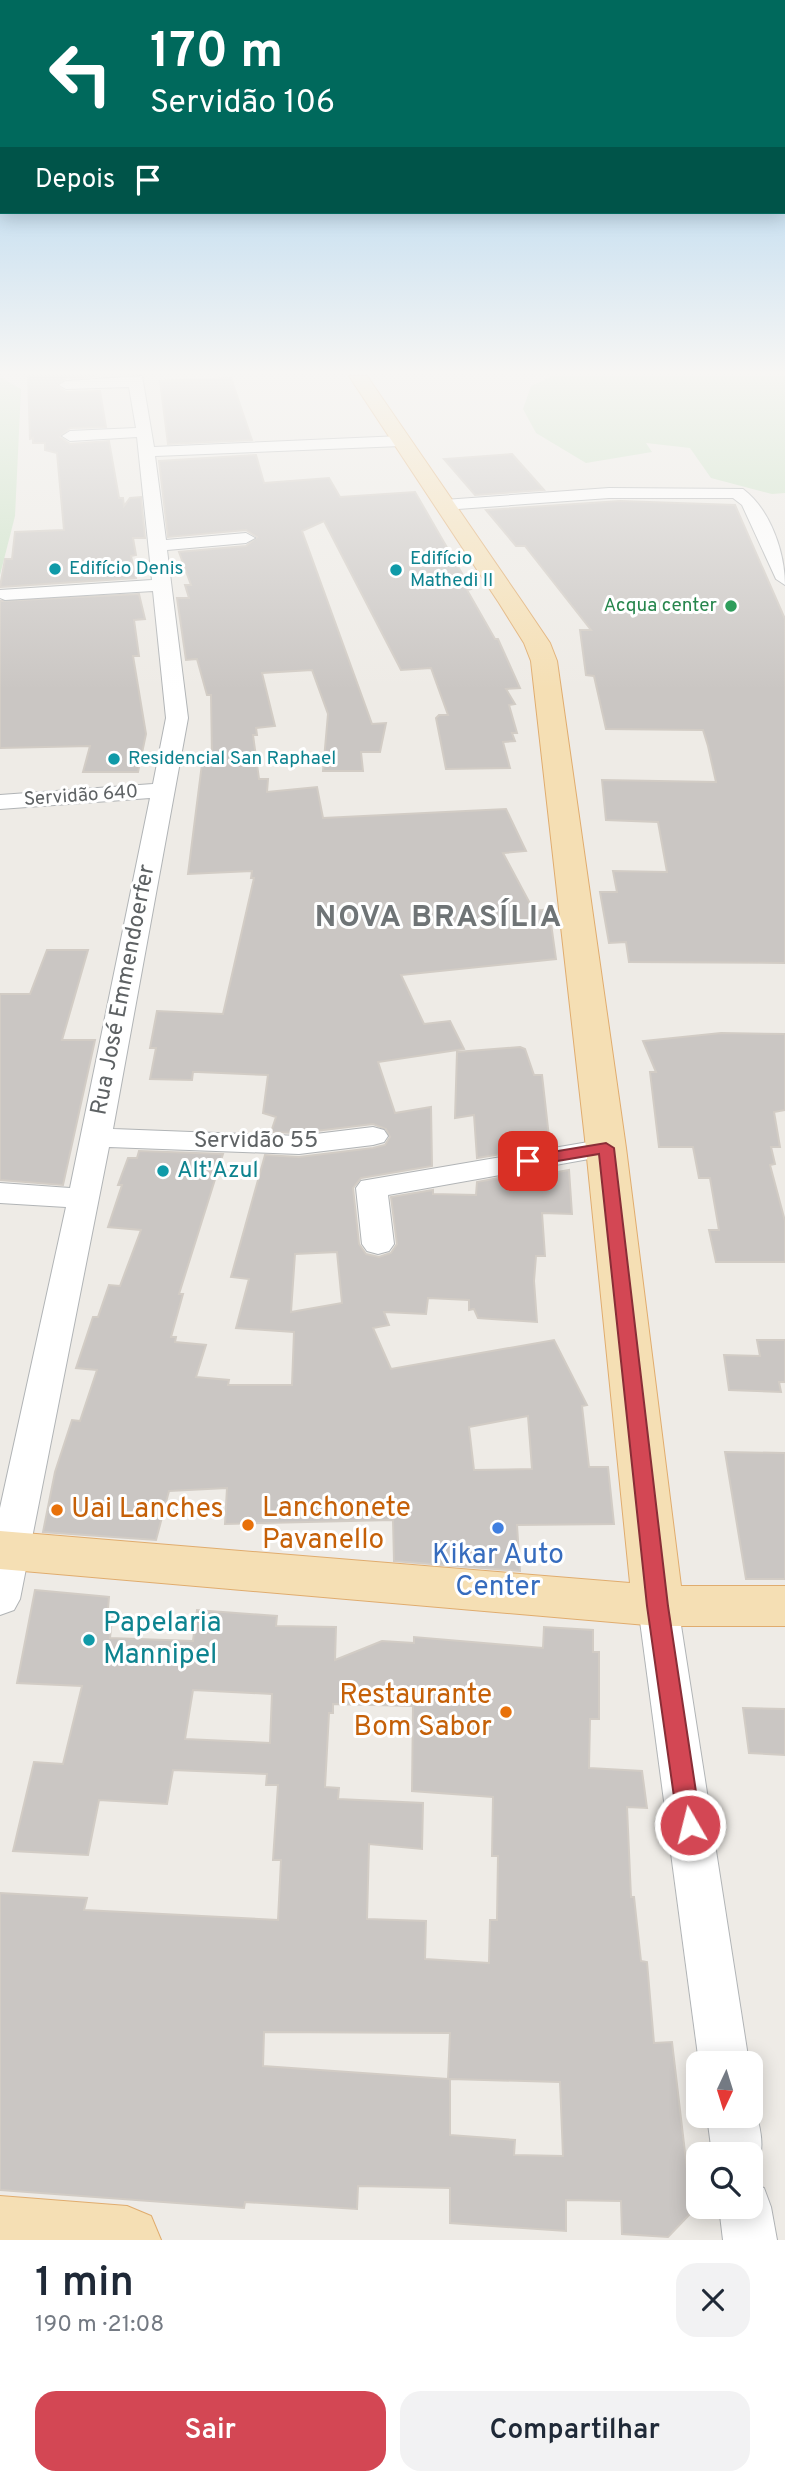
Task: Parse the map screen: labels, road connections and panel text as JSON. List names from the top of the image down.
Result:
{
  "streets": {
    "street": ["Servidão 640", "Rua José Emmendoerfer", "Servidão 55"]
  },
  "crossings": [
    ["Servidão 640", "Rua José Emmendoerfer"],
    ["Rua José Emmendoerfer", "Servidão 55"]
  ],
  "districts": ["NOVA BRASÍLIA"],
  "places": [
    "Edifício Denis",
    "Edifício Mathedi II",
    "Acqua center",
    "Residencial San Raphael",
    "Alt'Azul",
    "Uai Lanches",
    "Lanchonete Pavanello",
    "Kikar Auto Center",
    "Papelaria Mannipel",
    "Restaurante Bom Sabor"
  ],
  "north": "bottom",
  "page": {
    "turn": ["170 m", "Servidão 106"],
    "then": "Depois",
    "heading": ["1 min", "190 m · 21:08"],
    "buttons": ["Sair", "Compartilhar"]
  }
}
